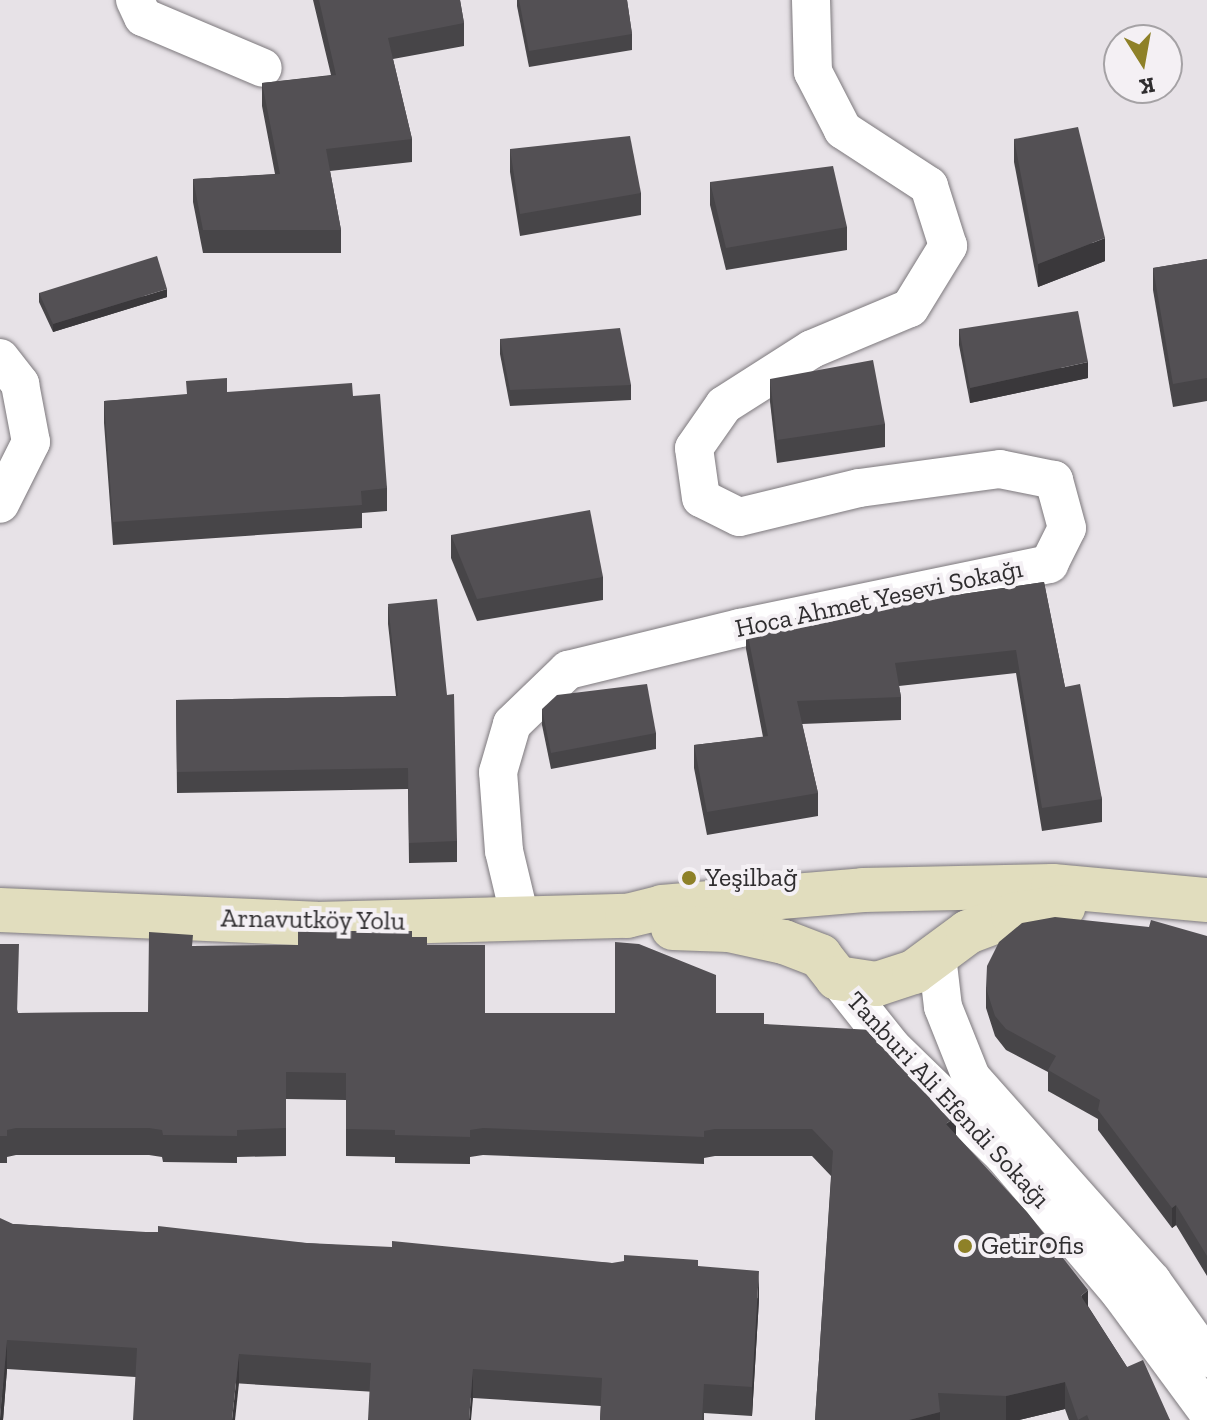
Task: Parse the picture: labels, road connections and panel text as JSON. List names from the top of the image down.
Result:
{
  "streets": {
    "main road": ["Arnavutköy Yolu"],
    "street": ["Hoca Ahmet Yesevi Sokağı", "Tanburi Ali Efendi Sokağı"]
  },
  "crossings": [
    ["Hoca Ahmet Yesevi Sokağı", "Arnavutköy Yolu"]
  ],
  "places": ["Yeşilbağ", "GetirOfis"],
  "north": "bottom"
}
